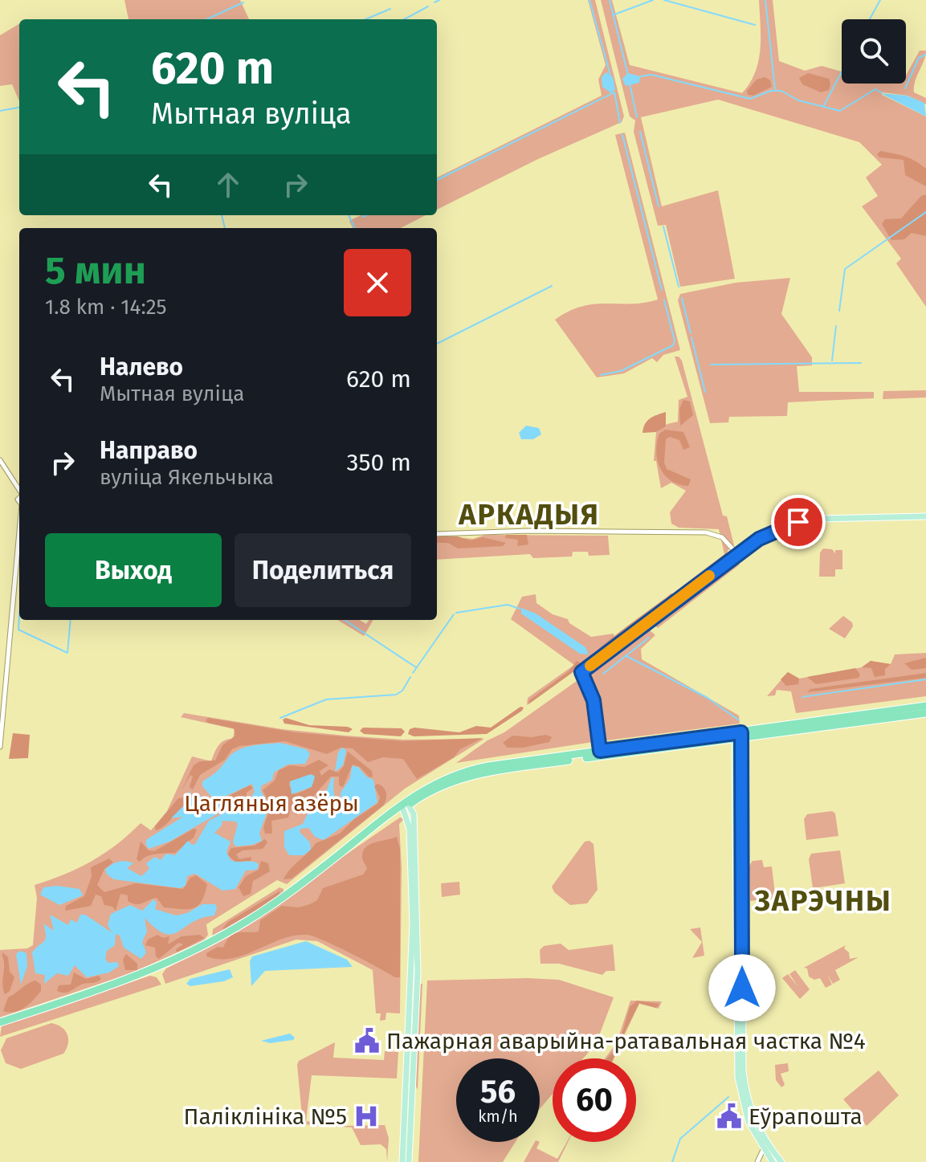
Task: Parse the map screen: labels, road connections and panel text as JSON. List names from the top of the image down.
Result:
{
  "districts": ["АРКАДЫЯ", "ЗАРЭЧНЫ"],
  "parks": ["Цагляныя азёры"],
  "places": {
    "public building": ["Пажарная аварыйна-ратавальная частка №4", "Еўрапошта"],
    "hospital": ["Паліклініка №5"]
  },
  "page": {
    "turn": ["620 m", "Мытная вуліца"],
    "heading": ["5 мин", "1.8 km · 14:25"],
    "list": [
      {
        "name": "Налево",
        "note": "Мытная вуліца",
        "value": "620 m"
      },
      {
        "name": "Направо",
        "note": "вуліца Якельчыка",
        "value": "350 m"
      }
    ],
    "buttons": ["Выход", "Поделиться"],
    "speed": "56 km/h",
    "limit": "60"
  }
}
